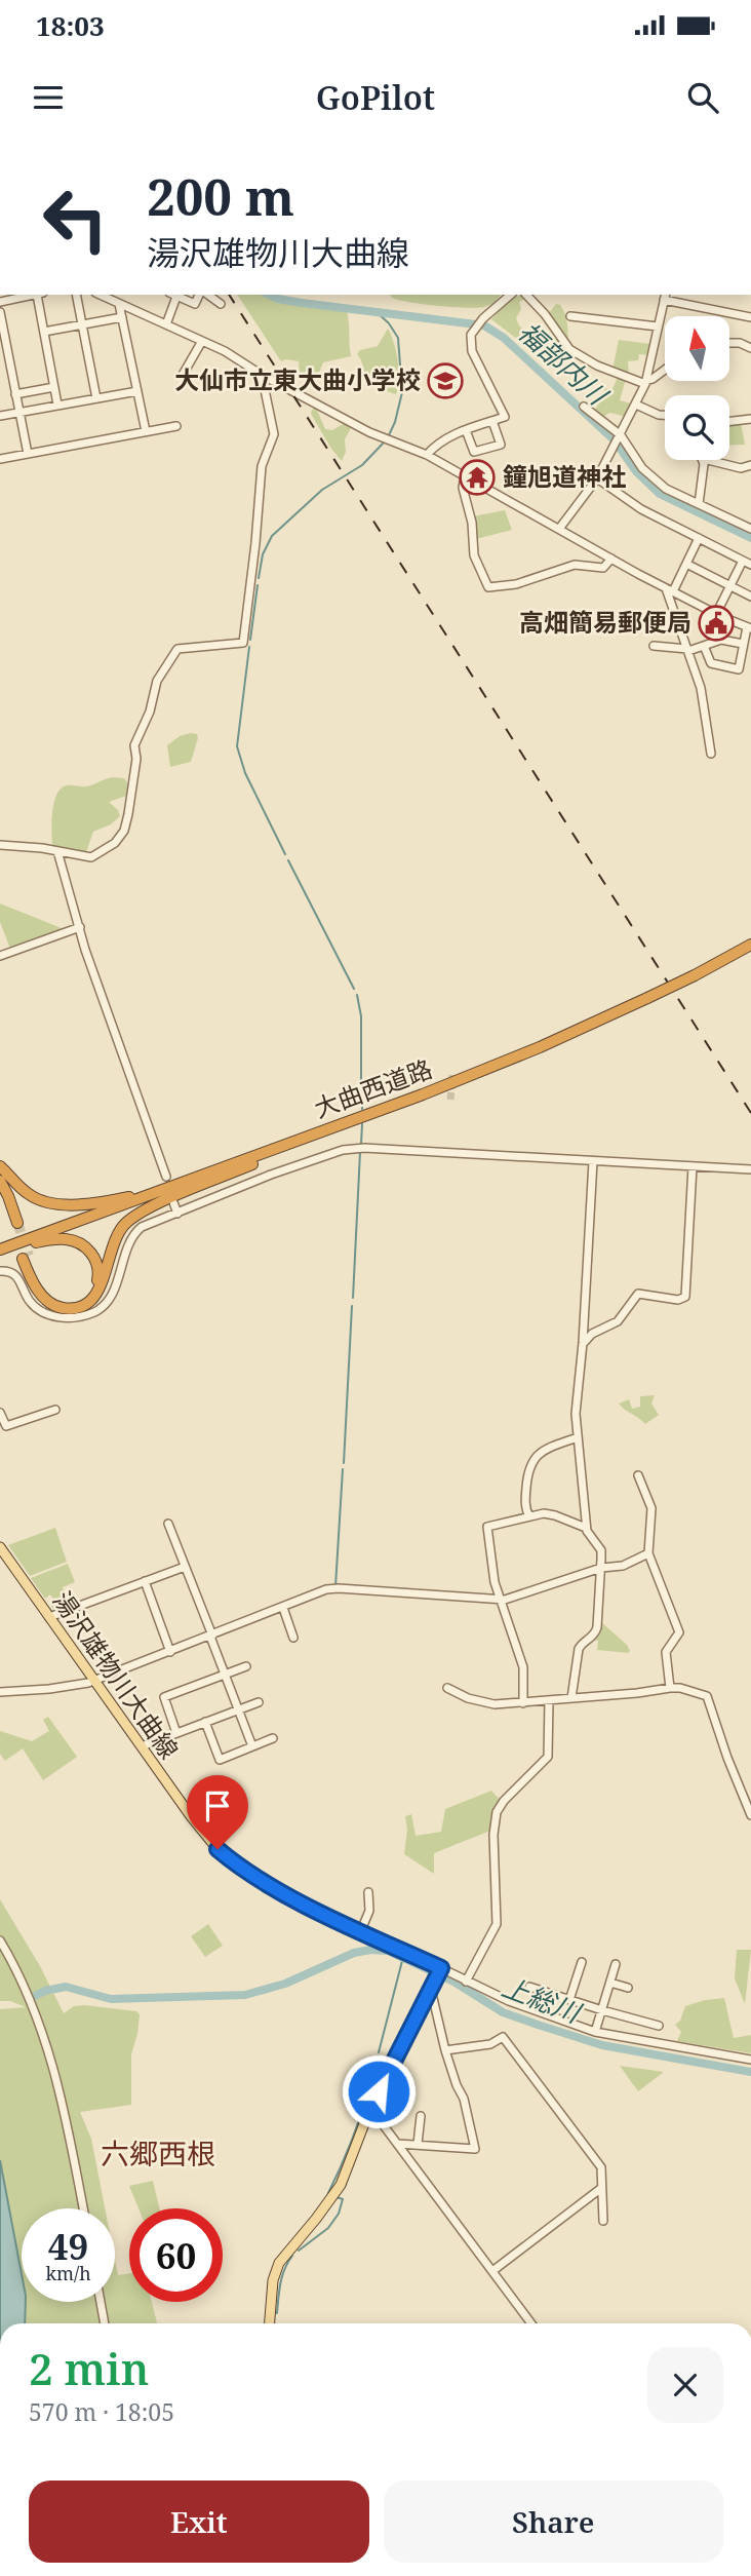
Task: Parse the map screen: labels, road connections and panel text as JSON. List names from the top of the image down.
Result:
{
  "streets": {
    "highway": ["大曲西道路"],
    "main road": ["湯沢雄物川大曲線"]
  },
  "districts": ["六郷西根"],
  "water": ["福部内川", "上総川"],
  "places": {
    "school or university": ["大仙市立東大曲小学校"],
    "temple": ["鐘旭道神社"],
    "public building": ["高畑簡易郵便局"]
  },
  "north": "top",
  "page": {
    "status": "18:03",
    "header": "GoPilot",
    "turn": ["200 m", "湯沢雄物川大曲線"],
    "speed": "49 km/h",
    "limit": "60",
    "heading": ["2 min", "570 m · 18:05"],
    "buttons": ["Exit", "Share"]
  }
}
